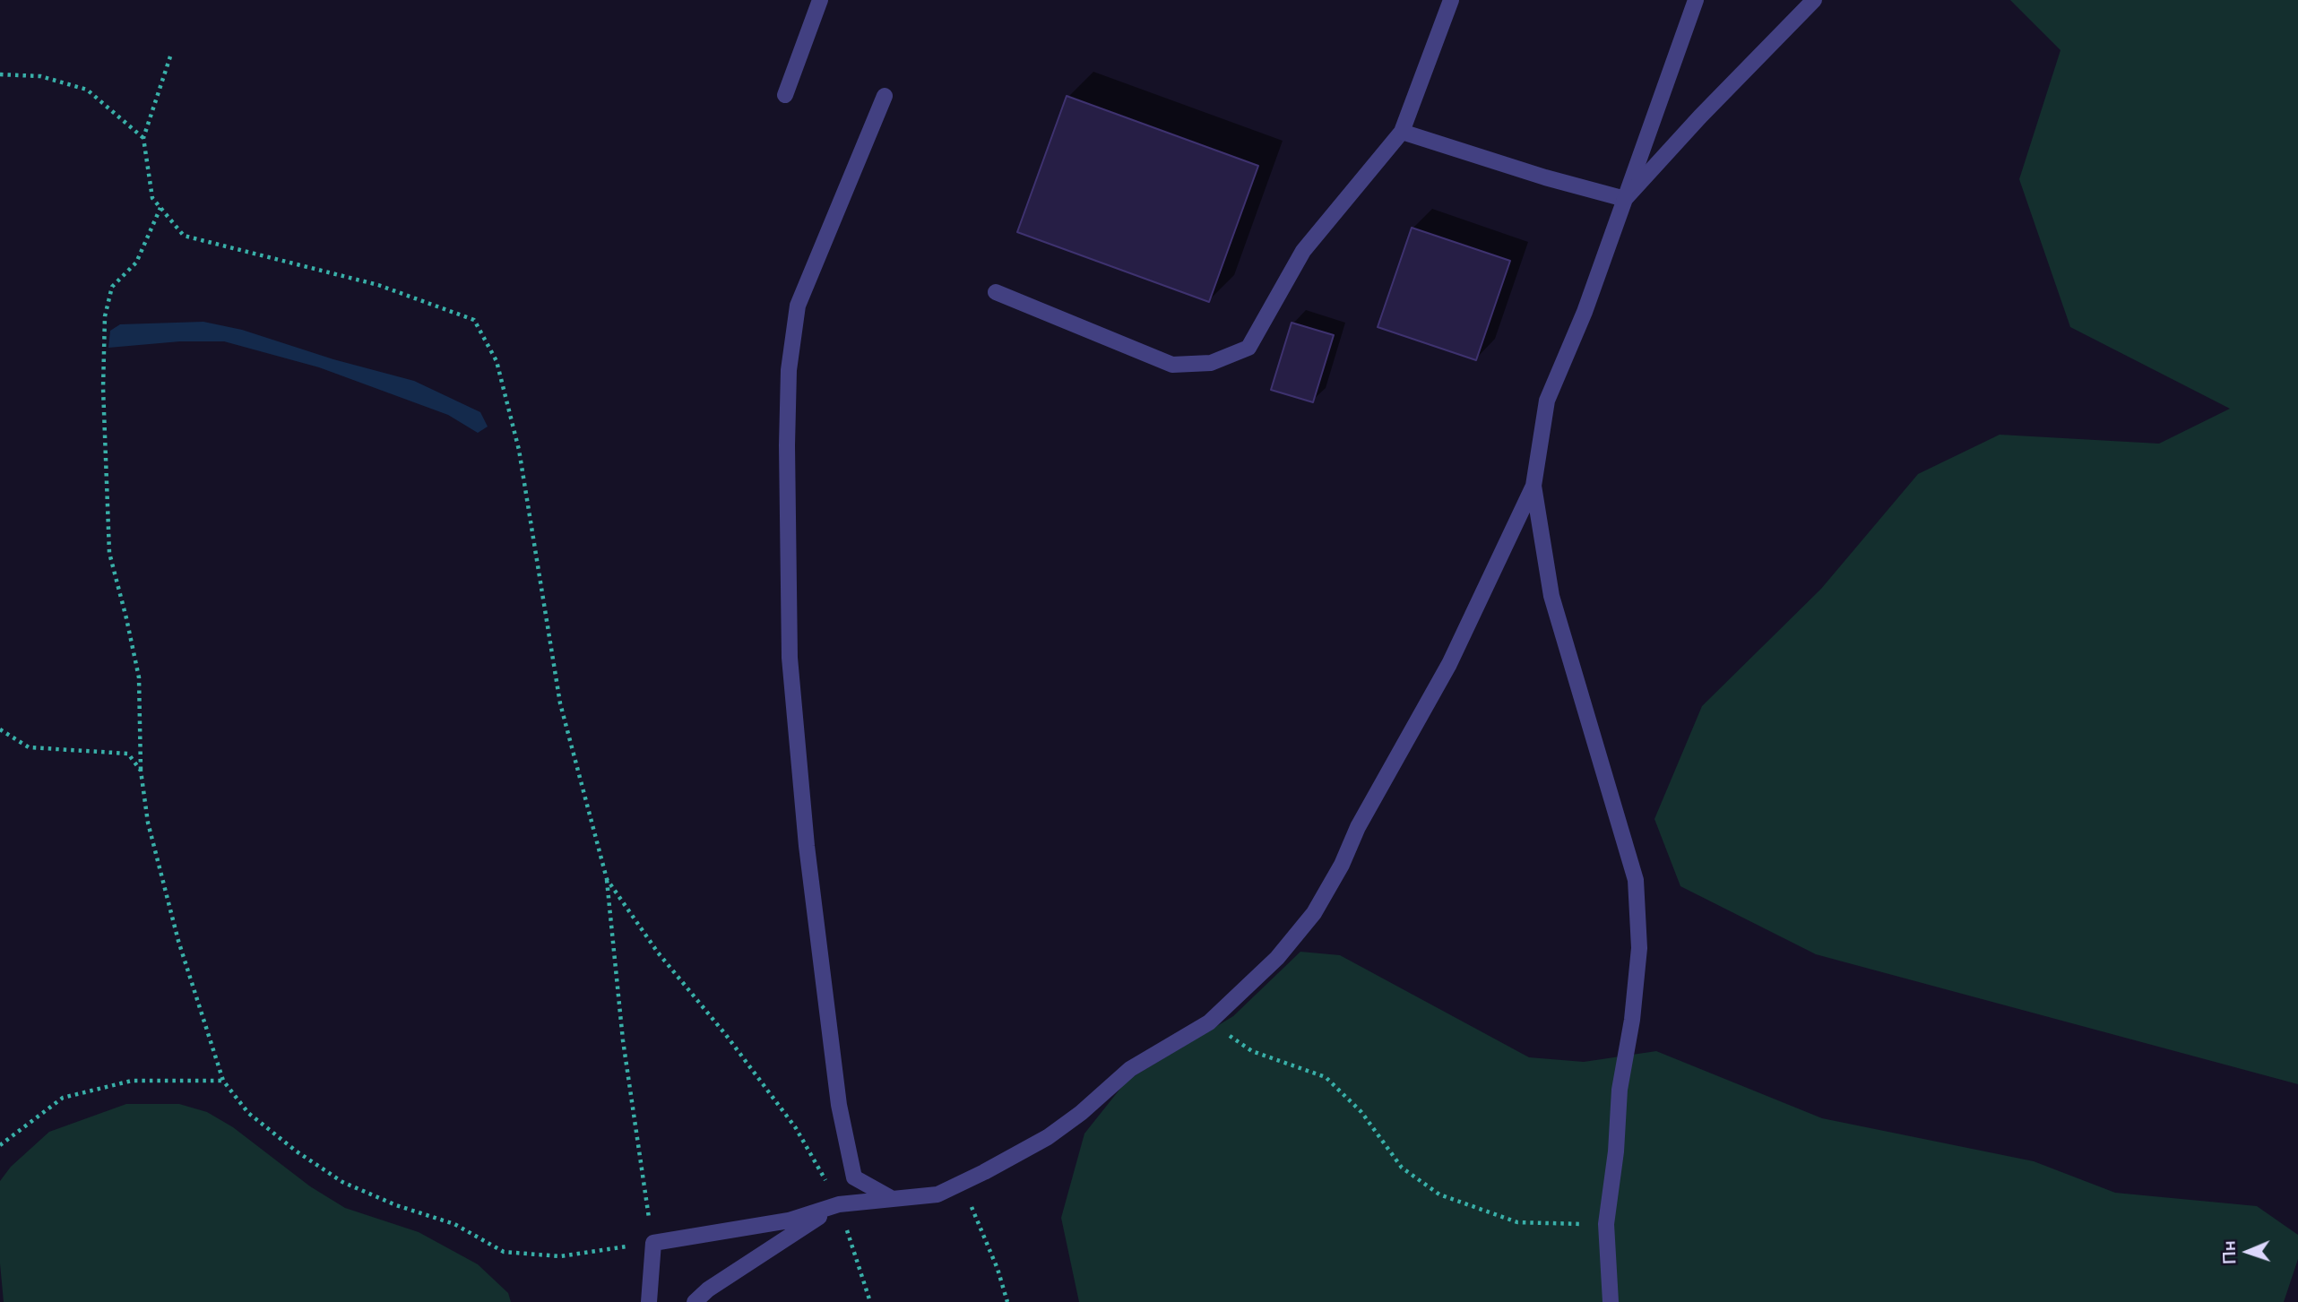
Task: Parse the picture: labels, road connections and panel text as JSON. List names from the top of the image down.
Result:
{
  "north": "left"
}
